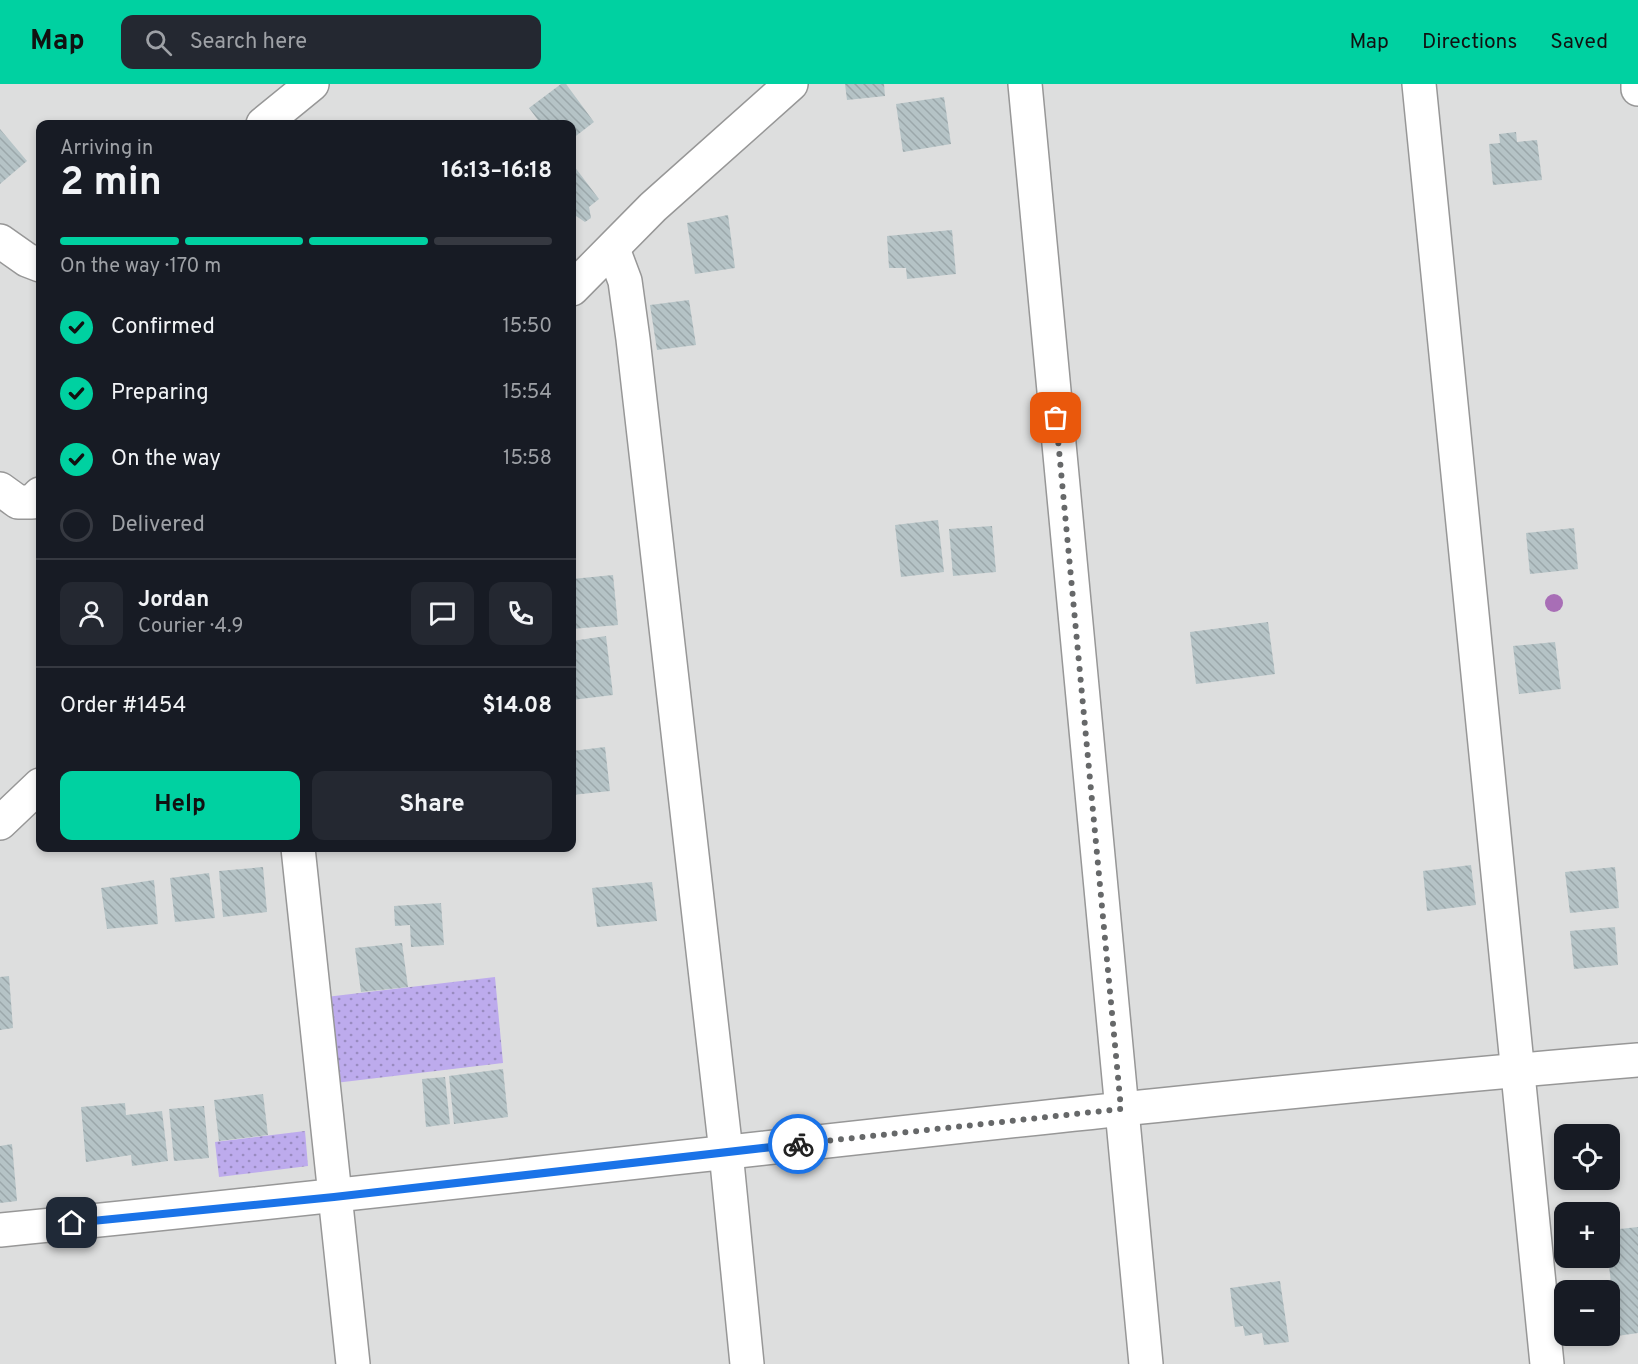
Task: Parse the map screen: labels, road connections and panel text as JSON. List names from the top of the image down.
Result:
{
  "page": {
    "header": "Map",
    "search": "Search here",
    "nav": ["Map", "Directions", "Saved"],
    "heading": ["2 min", "Arriving in", "16:13–16:18"],
    "panel": [
      "Jordan",
      "Courier · 4.9",
      "Order #1454",
      "$14.08"
    ],
    "bar": "On the way · 170 m",
    "list": [
      ["Confirmed", "15:50"],
      ["Preparing", "15:54"],
      ["On the way", "15:58"],
      "Delivered"
    ],
    "buttons": ["Help", "Share"],
    "map_buttons": ["+", "−"]
  }
}
